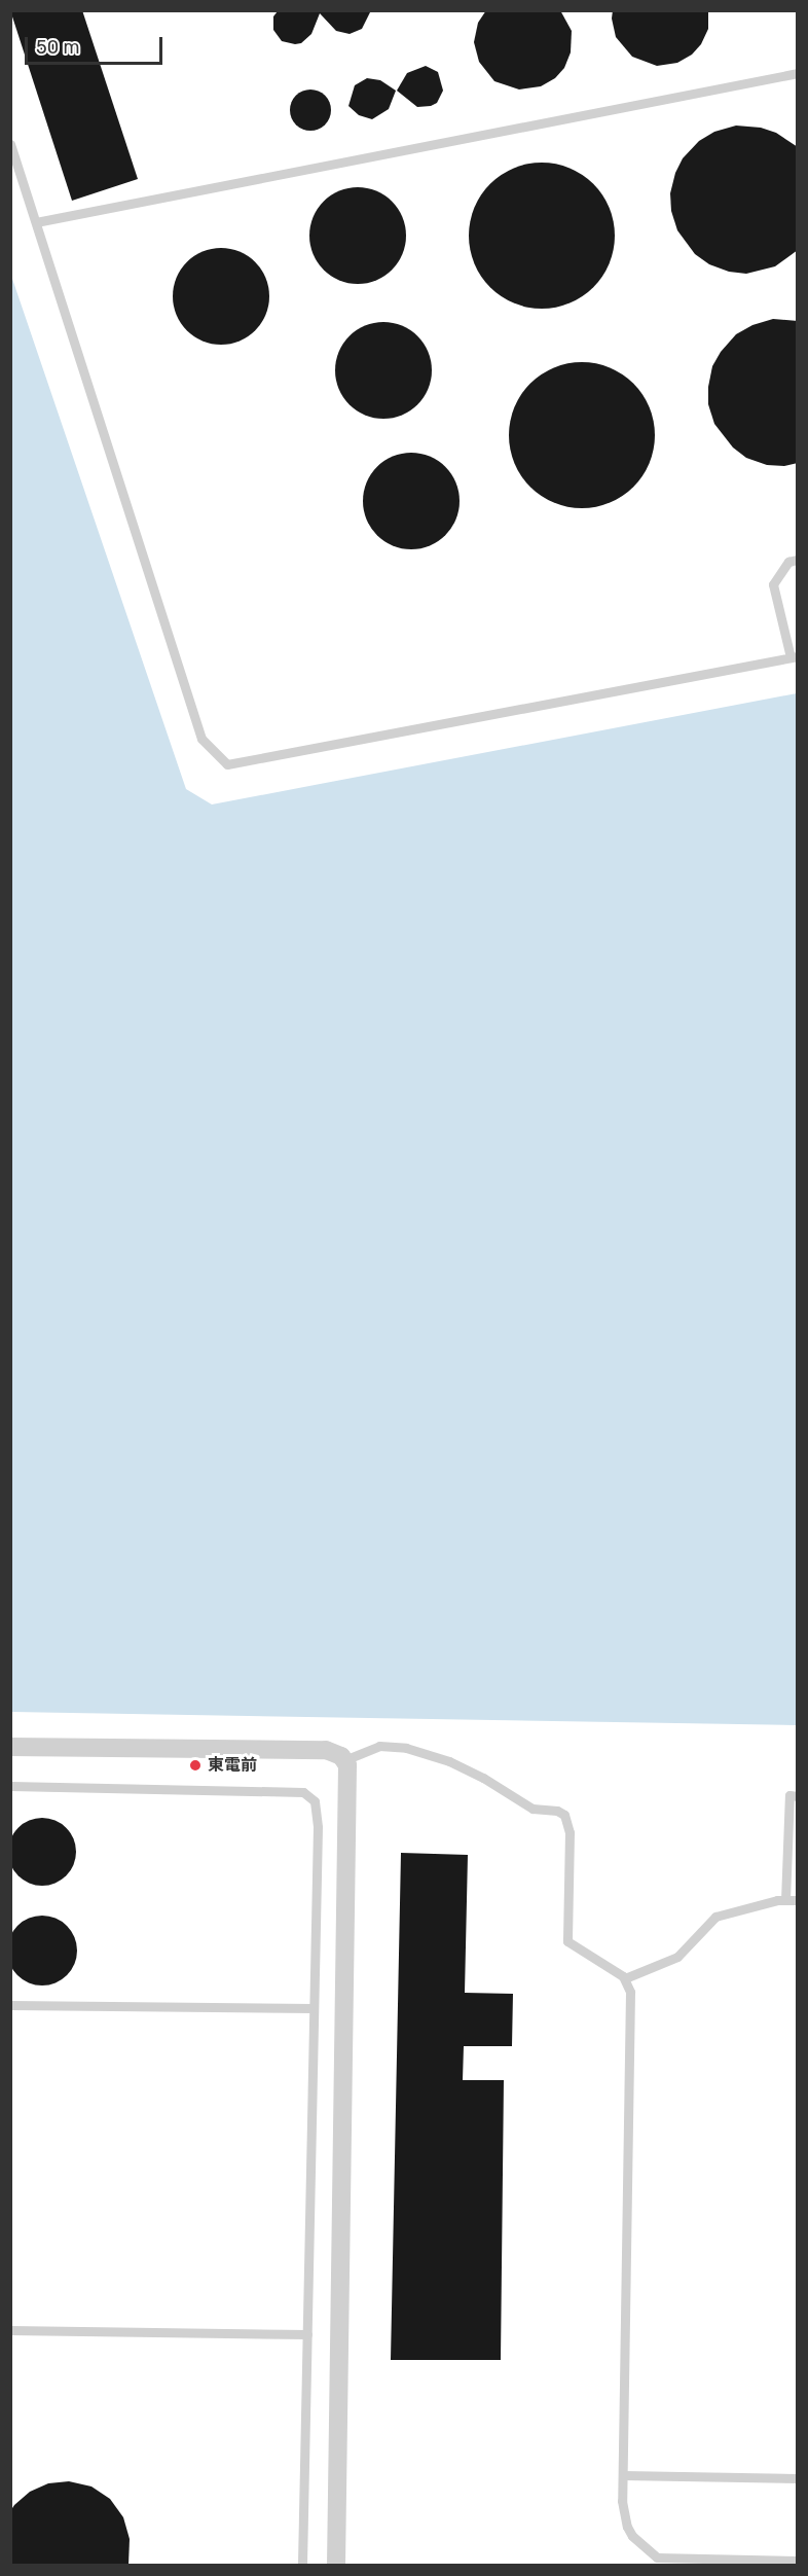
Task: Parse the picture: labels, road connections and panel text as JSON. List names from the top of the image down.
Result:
{
  "places": ["東電前"],
  "scale_bar": "50 m"
}
